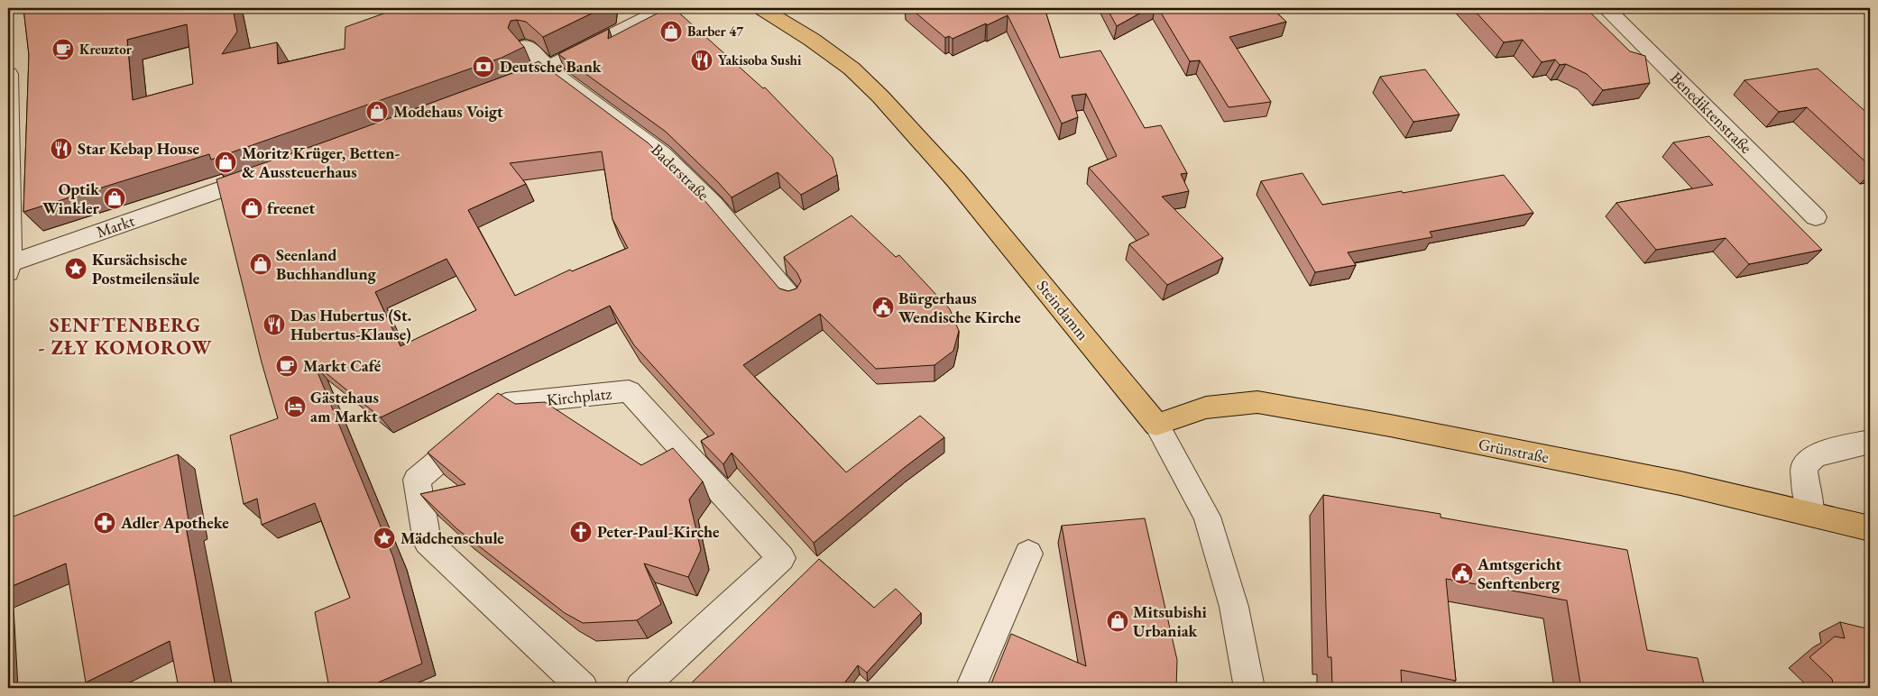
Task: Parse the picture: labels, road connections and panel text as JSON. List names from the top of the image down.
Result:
{
  "streets": {
    "main road": ["Steindamm", "Grünstraße"],
    "street": [
      "Benediktenstraße",
      "Baderstraße",
      "Markt",
      "Kirchplatz"
    ]
  },
  "crossings": [
    ["Steindamm", "Grünstraße"]
  ],
  "districts": ["SENFTENBERG - ZŁY KOMOROW"],
  "places": {
    "shop": [
      "Barber 47",
      "Modehaus Voigt",
      "Moritz Krüger, Betten- & Aussteuerhaus",
      "Optik Winkler",
      "freenet",
      "Seenland Buchhandlung",
      "Mitsubishi Urbaniak"
    ],
    "cafe": ["Kreuztor", "Markt Café"],
    "restaurant": ["Yakisoba Sushi", "Star Kebap House", "Das Hubertus (St. Hubertus-Klause)"],
    "bank": ["Deutsche Bank"],
    "place": ["Kursächsische Postmeilensäule", "Mädchenschule"],
    "public building": ["Bürgerhaus Wendische Kirche", "Amtsgericht Senftenberg"],
    "hotel": ["Gästehaus am Markt"],
    "pharmacy": ["Adler Apotheke"],
    "church": ["Peter-Paul-Kirche"]
  }
}
